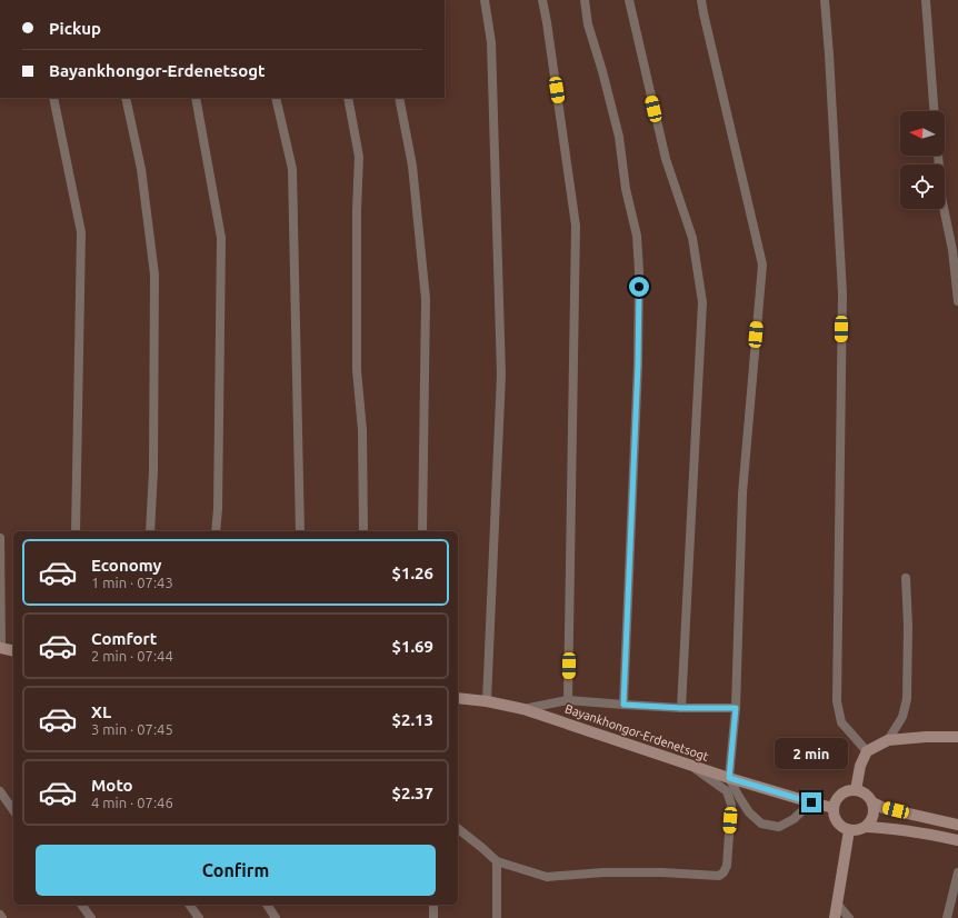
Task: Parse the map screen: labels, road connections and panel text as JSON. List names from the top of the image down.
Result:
{
  "streets": {
    "street": ["Bayankhongor-Erdenetsogt"]
  },
  "north": "left",
  "page": {
    "banner": ["Pickup", "Bayankhongor-Erdenetsogt"],
    "list": [
      {
        "name": "Economy",
        "note": "1 min · 07:43",
        "value": "$1.26"
      },
      {
        "name": "Comfort",
        "note": "2 min · 07:44",
        "value": "$1.69"
      },
      {
        "name": "XL",
        "note": "3 min · 07:45",
        "value": "$2.13"
      },
      {
        "name": "Moto",
        "note": "4 min · 07:46",
        "value": "$2.37"
      }
    ],
    "bubble": "2 min",
    "buttons": "Confirm"
  }
}
